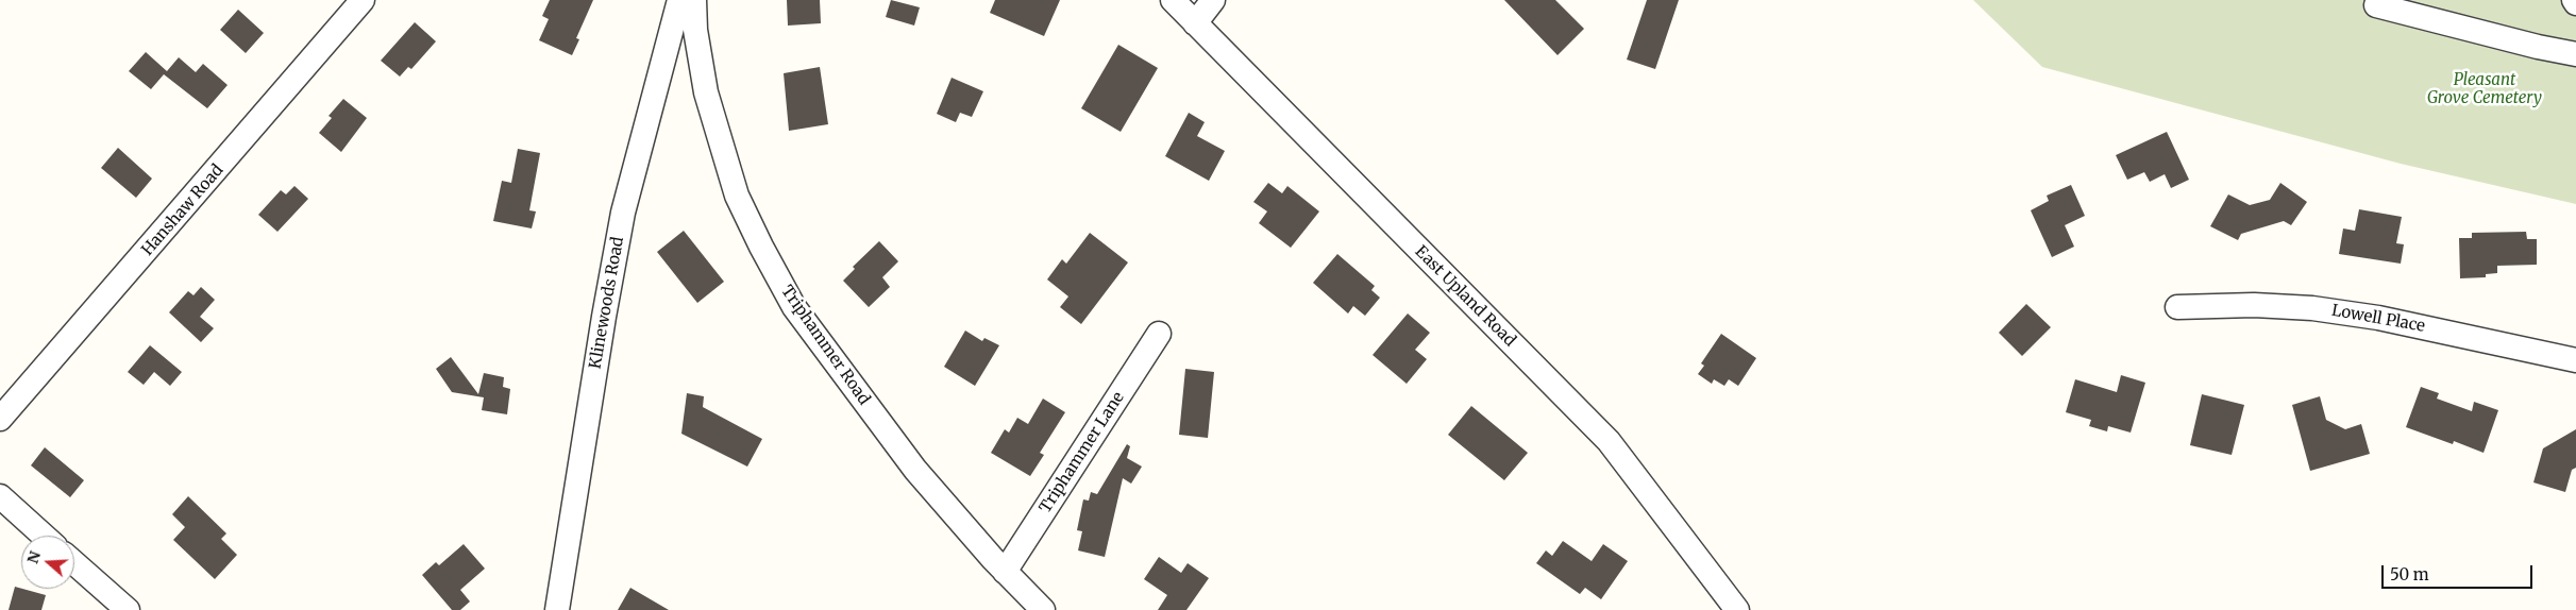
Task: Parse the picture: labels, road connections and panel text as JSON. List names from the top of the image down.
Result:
{
  "streets": {
    "street": [
      "Hanshaw Road",
      "East Upland Road",
      "Klinewoods Road",
      "Lowell Place",
      "Triphammer Road",
      "Triphammer Lane"
    ]
  },
  "crossings": [
    ["Triphammer Road", "Triphammer Lane"]
  ],
  "parks": ["Pleasant Grove Cemetery"],
  "scale_bar": "50 m",
  "north": "left"
}
